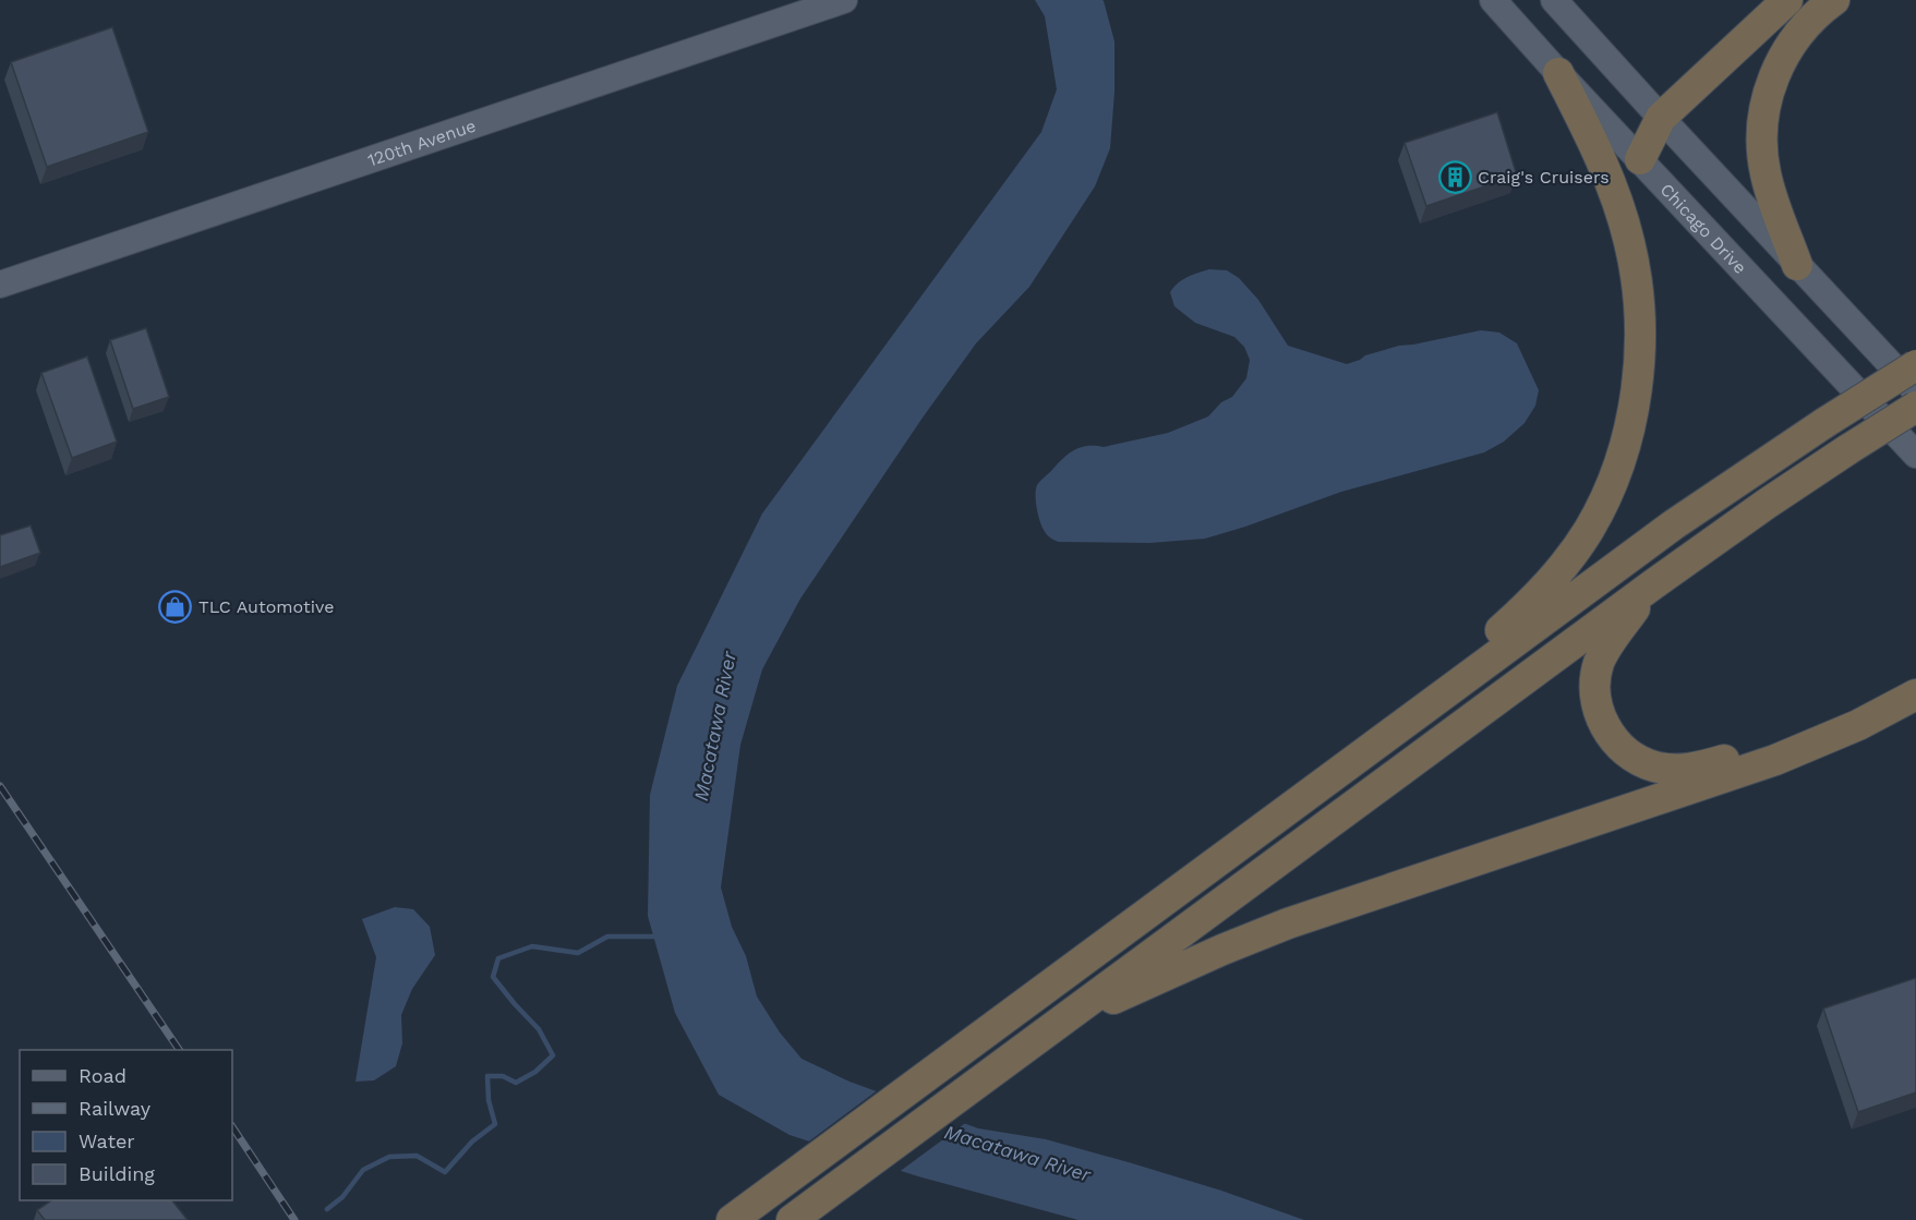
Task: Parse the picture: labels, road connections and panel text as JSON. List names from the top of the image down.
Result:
{
  "streets": {
    "main road": ["120th Avenue", "Chicago Drive"]
  },
  "water": ["Macatawa River"],
  "places": {
    "building": ["Craig's Cruisers"],
    "shop": ["TLC Automotive"]
  },
  "legend": [
    "Road",
    "Railway",
    "Water",
    "Building"
  ]
}
